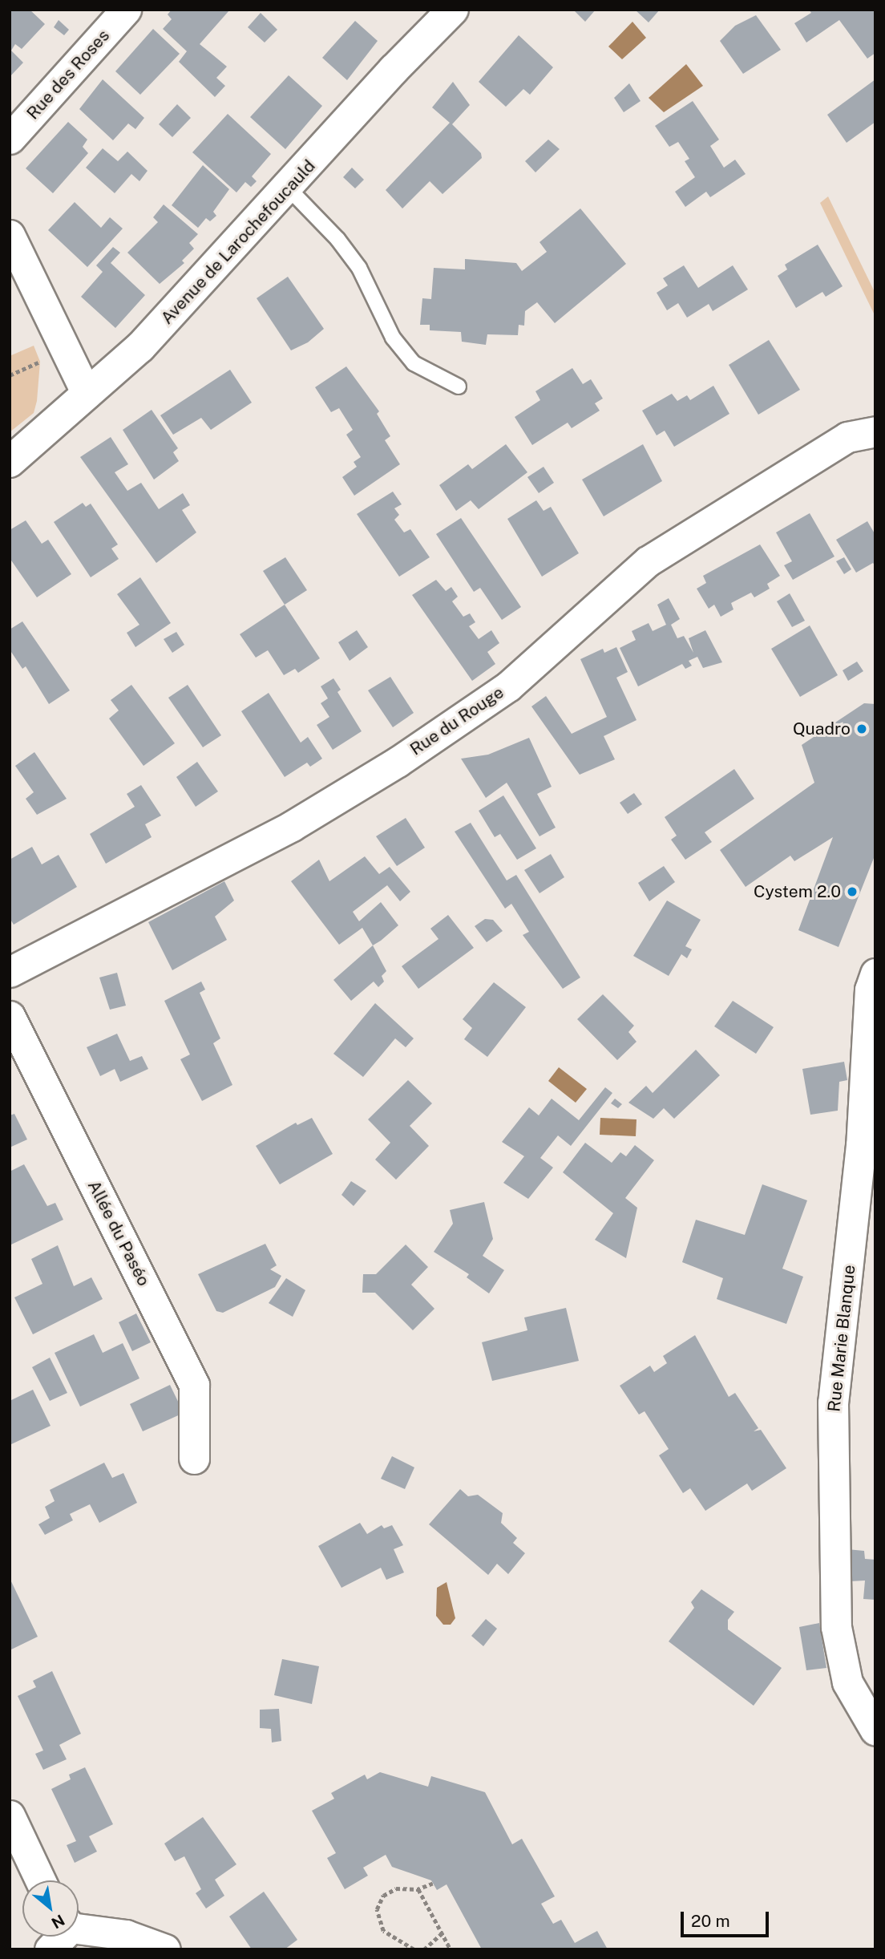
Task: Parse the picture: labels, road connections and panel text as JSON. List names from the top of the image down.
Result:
{
  "streets": {
    "main road": ["Avenue de Larochefoucauld"],
    "street": [
      "Rue des Roses",
      "Rue du Rouge",
      "Allée du Paséo",
      "Rue Marie Blanque"
    ]
  },
  "places": ["Quadro", "Cystem 2.0"],
  "scale_bar": "20 m",
  "north": "bottom right"
}
